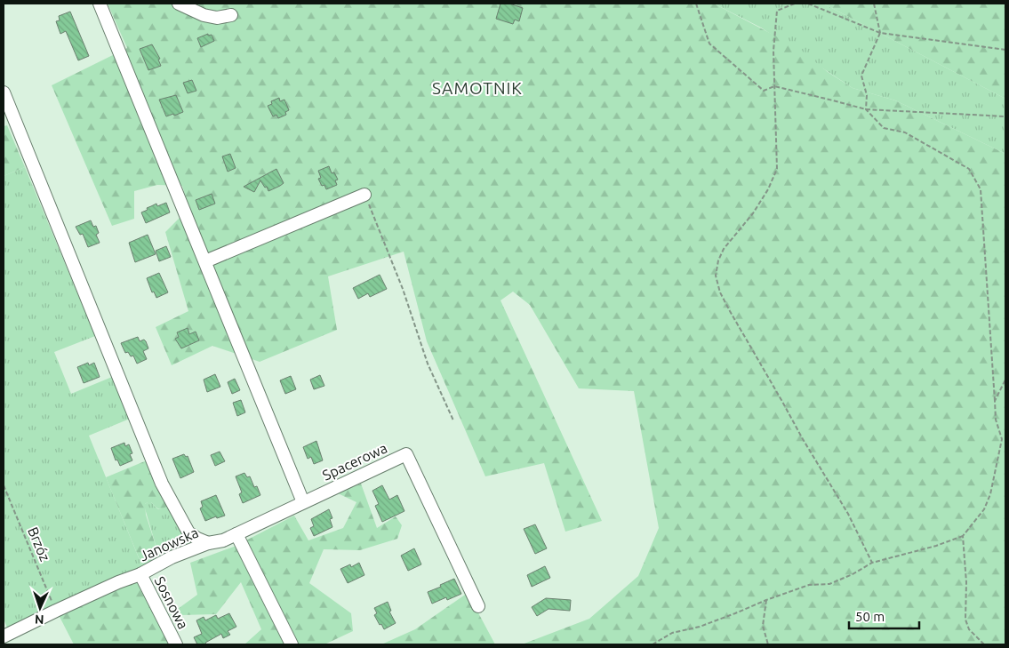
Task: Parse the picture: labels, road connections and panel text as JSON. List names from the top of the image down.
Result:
{
  "streets": {
    "street": ["Spacerowa", "Janowska", "Sosnowa"],
    "path": ["Brzóz"]
  },
  "crossings": [
    ["Spacerowa", "Janowska"],
    ["Brzóz", "Janowska"],
    ["Janowska", "Sosnowa"]
  ],
  "districts": ["SAMOTNIK"],
  "scale_bar": "50 m",
  "north": "bottom"
}
